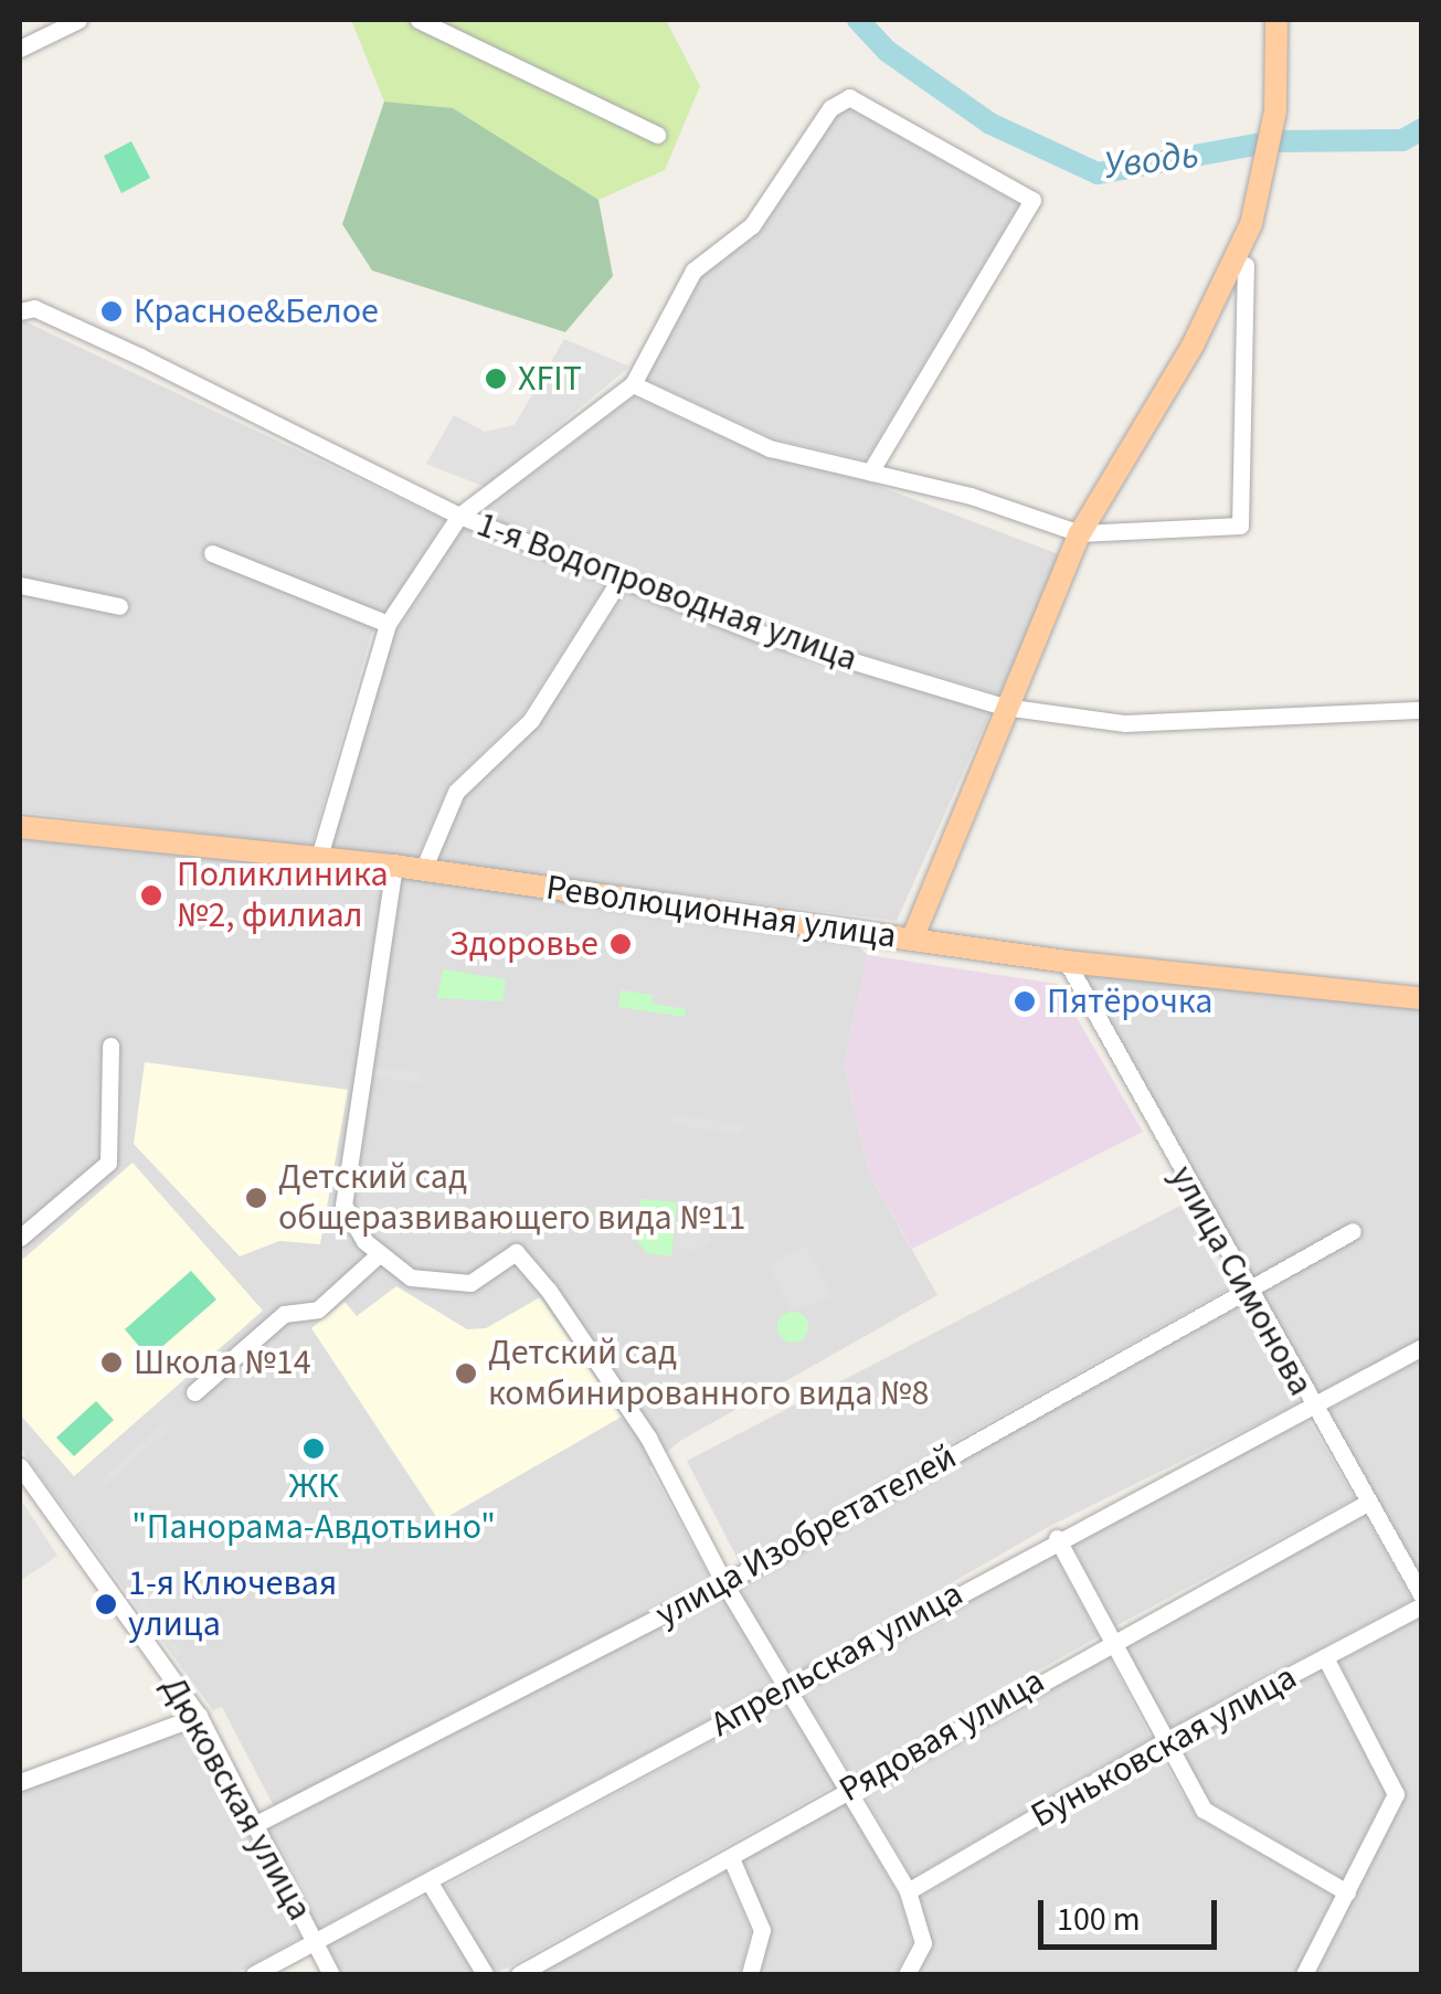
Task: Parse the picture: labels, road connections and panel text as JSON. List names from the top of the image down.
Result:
{
  "streets": {
    "main road": ["Революционная улица"],
    "street": [
      "1-я Водопроводная улица",
      "улица Симонова",
      "улица Изобретателей",
      "Апрельская улица",
      "Рядовая улица",
      "Буньковская улица",
      "Дюковская улица"
    ]
  },
  "crossings": [
    ["Революционная улица", "улица Симонова"],
    ["улица Симонова", "улица Изобретателей"],
    ["улица Симонова", "Апрельская улица"],
    ["улица Симонова", "Рядовая улица"],
    ["улица Изобретателей", "Дюковская улица"],
    ["Апрельская улица", "Дюковская улица"]
  ],
  "water": ["Уводь"],
  "places": [
    "Красное&Белое",
    "XFIT",
    "Поликлиника №2, филиал",
    "Здоровье",
    "Пятёрочка",
    "Детский сад общеразвивающего вида №11",
    "Школа №14",
    "Детский сад комбинированного вида №8",
    "ЖК \"Панорама-Авдотьино\"",
    "1-я Ключевая улица"
  ],
  "scale_bar": "100 m"
}
